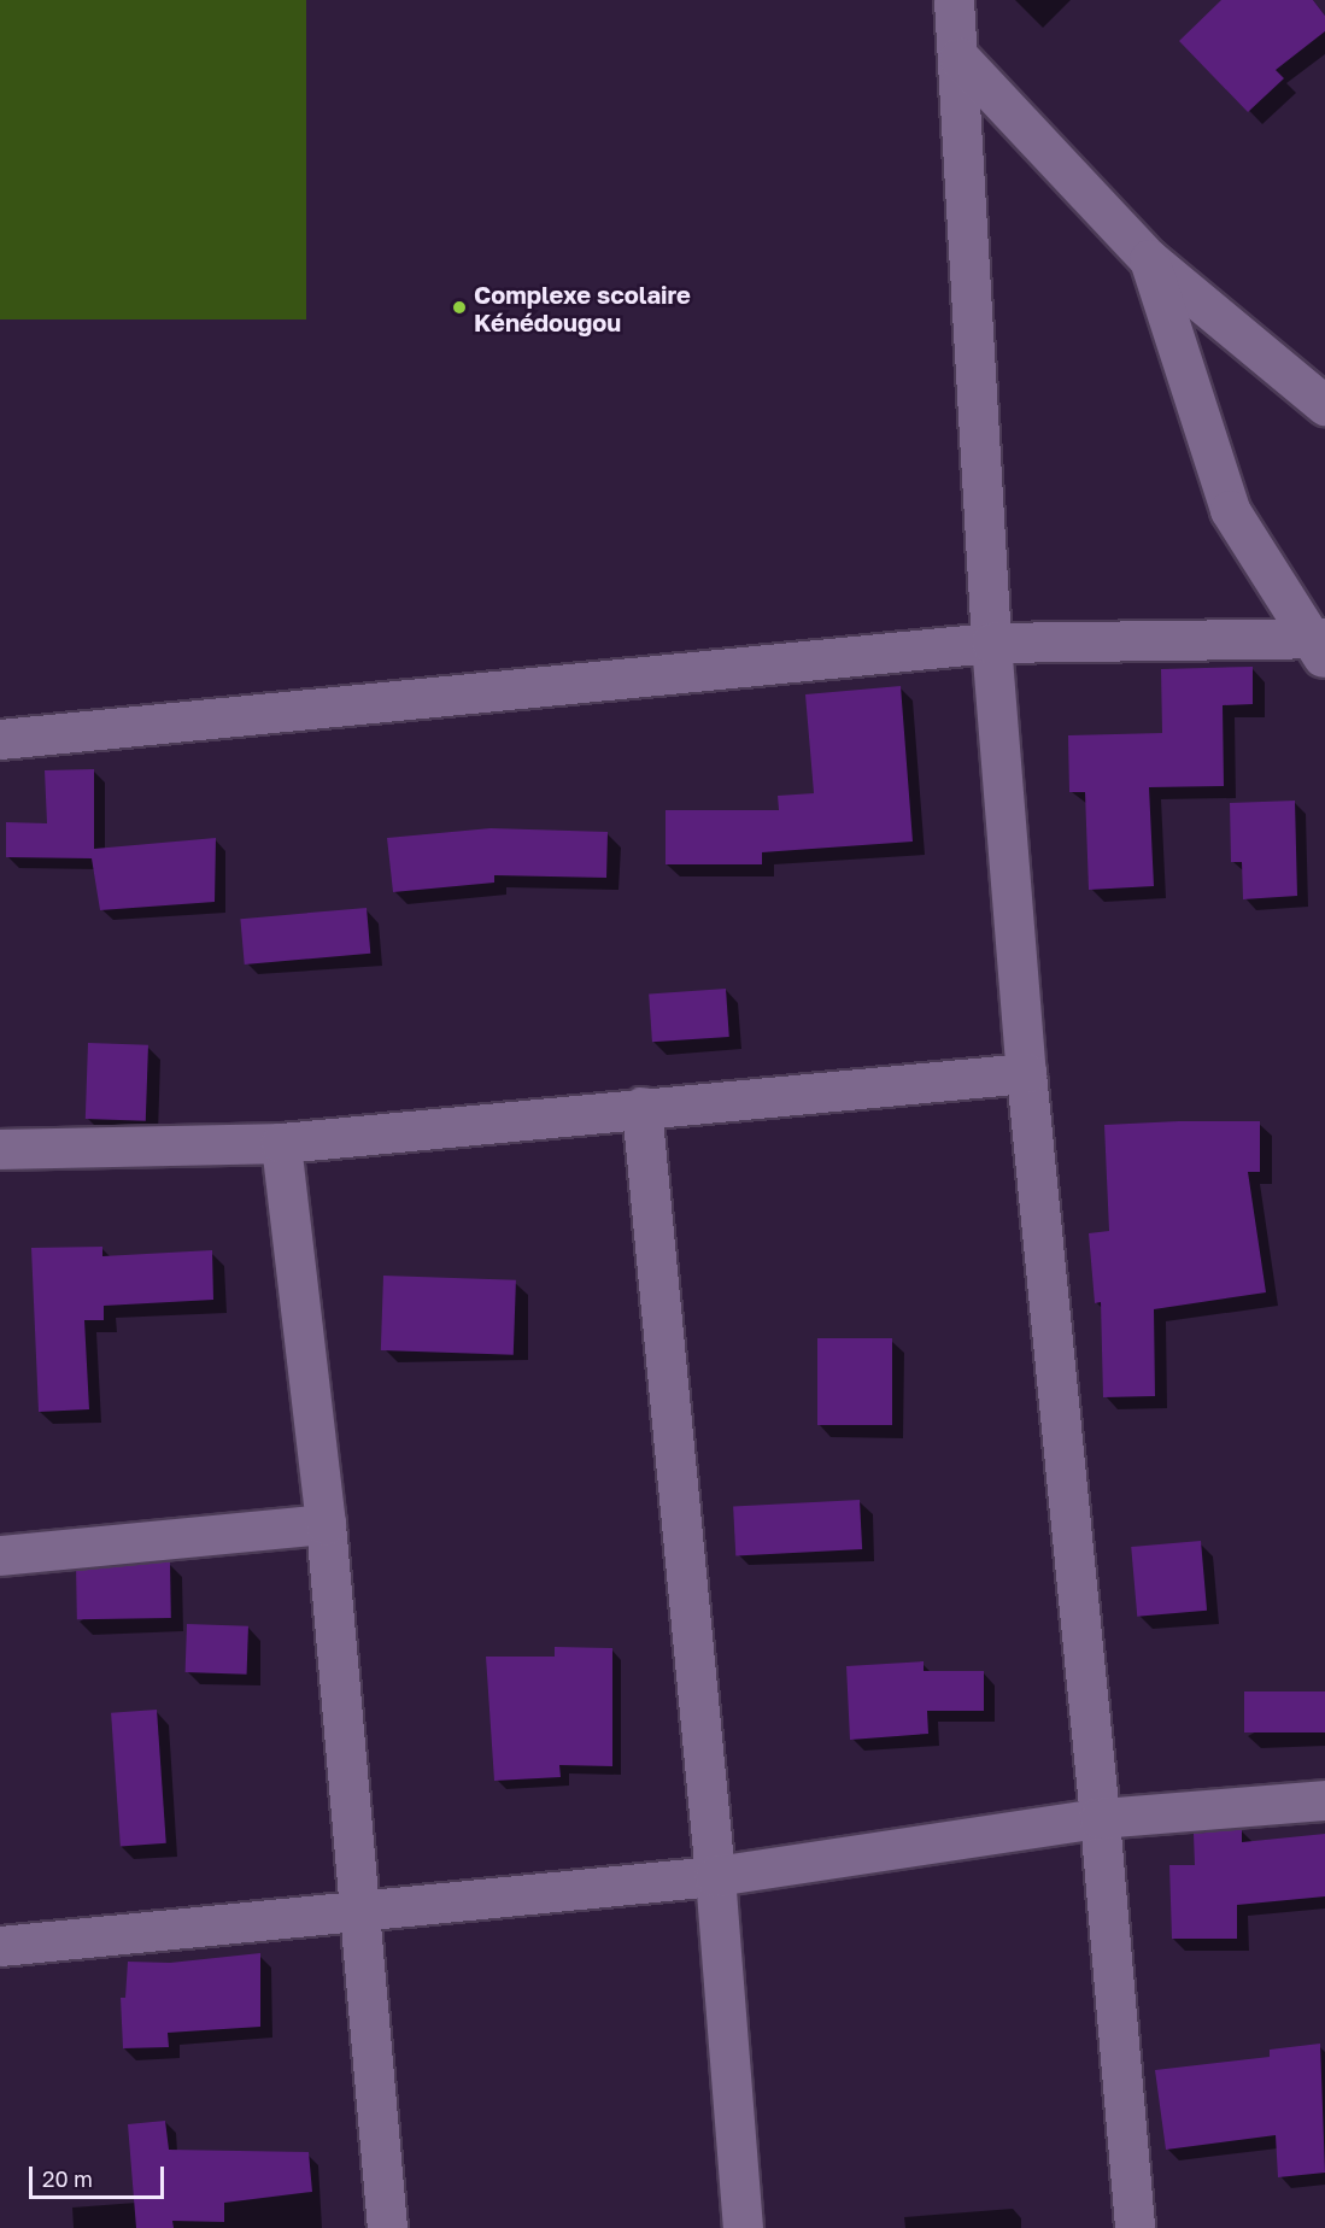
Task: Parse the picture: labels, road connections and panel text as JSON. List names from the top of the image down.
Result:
{
  "places": ["Complexe scolaire Kénédougou"],
  "scale_bar": "20 m"
}
